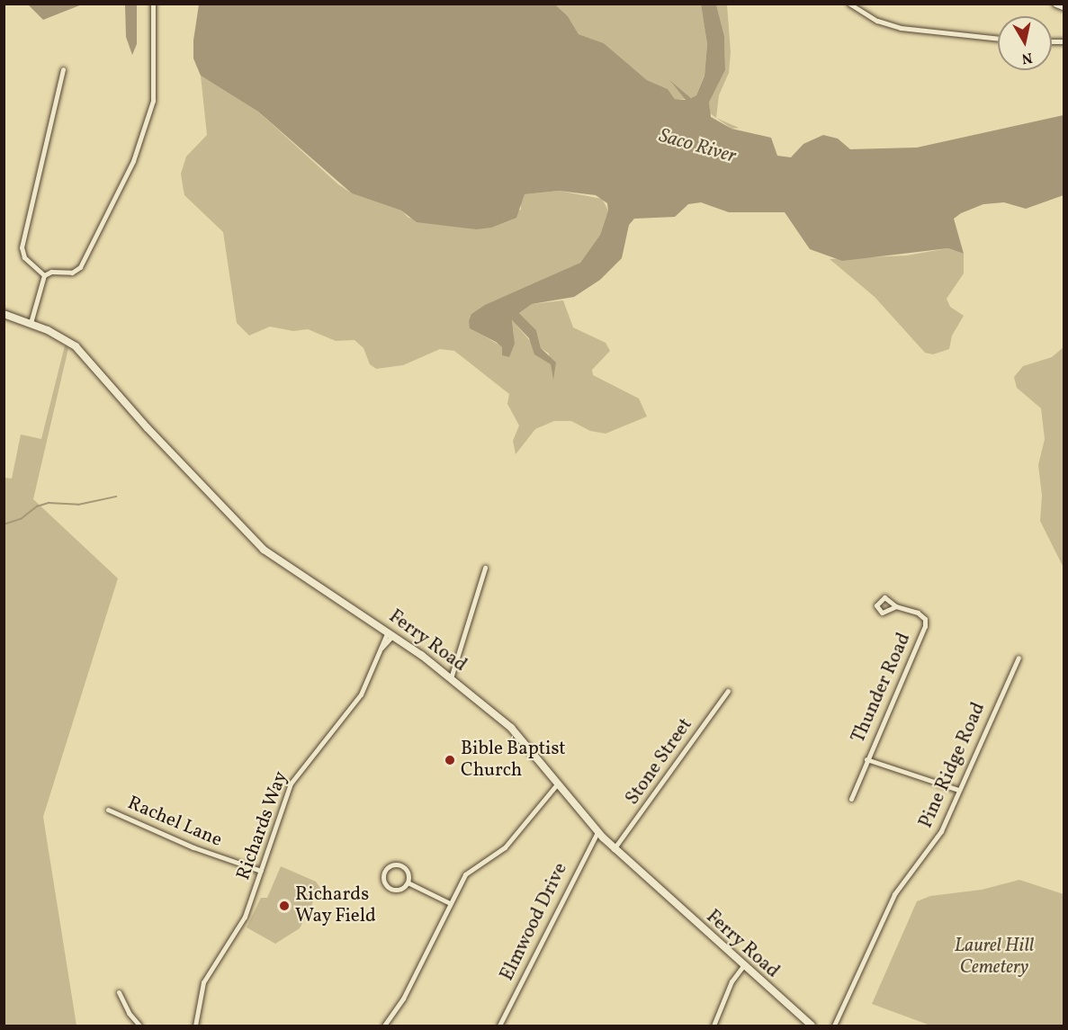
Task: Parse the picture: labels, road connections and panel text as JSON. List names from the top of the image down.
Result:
{
  "streets": {
    "main road": ["Ferry Road"],
    "street": [
      "Thunder Road",
      "Stone Street",
      "Pine Ridge Road",
      "Rachel Lane",
      "Richards Way",
      "Elmwood Drive"
    ]
  },
  "crossings": [
    ["Ferry Road", "Stone Street"],
    ["Ferry Road", "Richards Way"],
    ["Ferry Road", "Elmwood Drive"],
    ["Rachel Lane", "Richards Way"]
  ],
  "water": ["Saco River"],
  "parks": ["Laurel Hill Cemetery"],
  "places": ["Bible Baptist Church", "Richards Way Field"],
  "north": "bottom"
}
